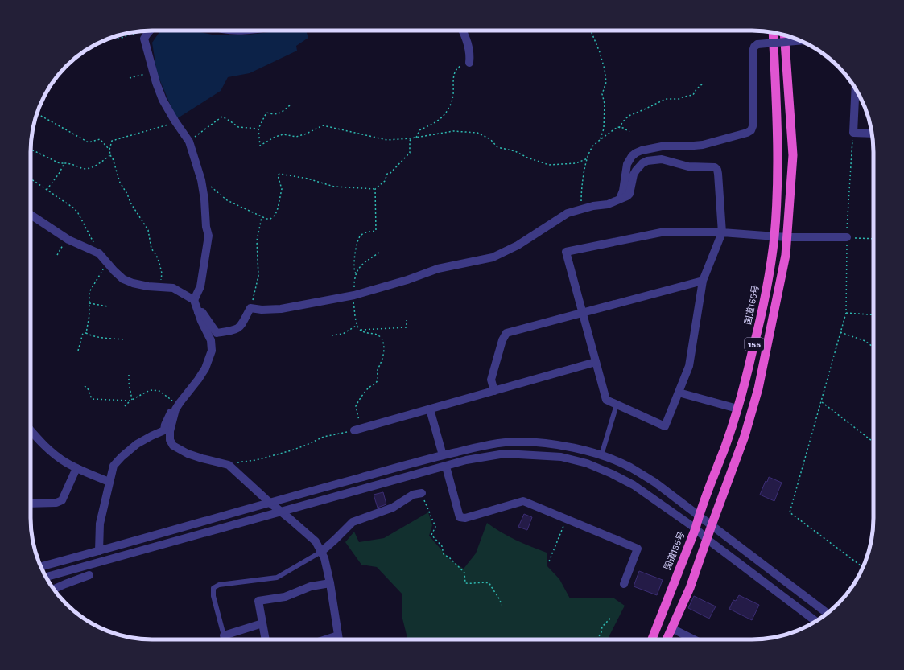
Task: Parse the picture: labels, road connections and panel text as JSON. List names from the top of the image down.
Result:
{
  "streets": {
    "highway": ["国道155号", "155"]
  }
}
